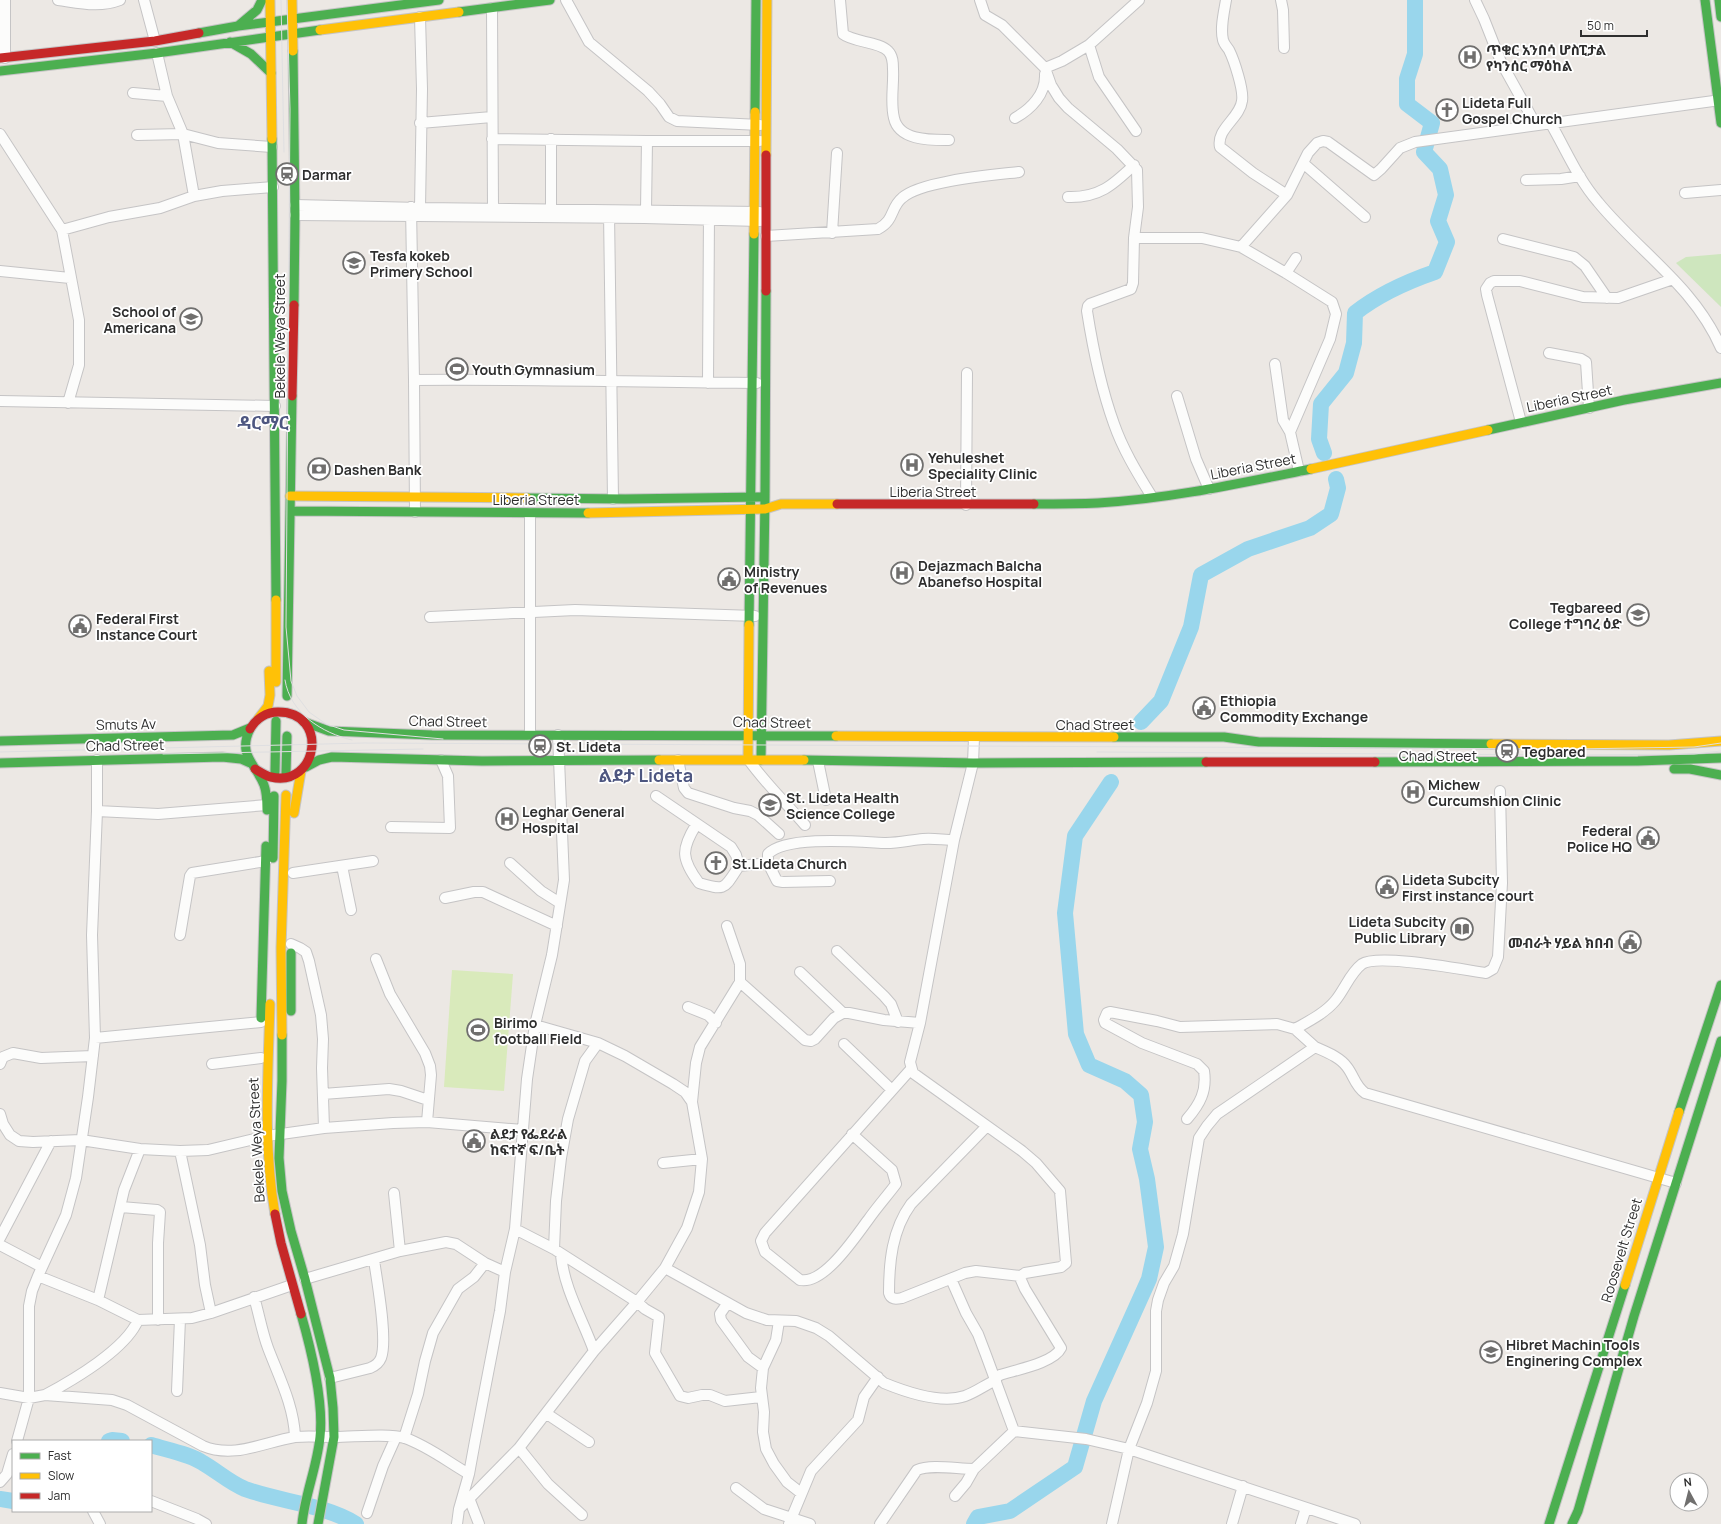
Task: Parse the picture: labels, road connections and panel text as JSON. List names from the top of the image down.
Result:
{
  "streets": {
    "main road": [
      "Bekele Weya Street",
      "Liberia Street",
      "Chad Street",
      "Smuts Av",
      "Roosevelt Street"
    ]
  },
  "crossings": [
    ["Bekele Weya Street", "Liberia Street"],
    ["Bekele Weya Street", "Chad Street"],
    ["Bekele Weya Street", "Smuts Av"],
    ["Chad Street", "Smuts Av"]
  ],
  "districts": ["ዳርማር", "ልደታ Lideta"],
  "places": {
    "hospital": [
      "ጥቁር አንበሳ ሆስፒታል የካንሰር ማዕከል",
      "Yehuleshet Speciality Clinic",
      "Dejazmach Balcha Abanefso Hospital",
      "Michew Curcumshion Clinic",
      "Leghar General Hospital"
    ],
    "church": ["Lideta Full Gospel Church", "St.Lideta Church"],
    "station": ["Darmar", "St. Lideta", "Tegbared"],
    "school or university": [
      "Tesfa kokeb Primery School",
      "School of Americana",
      "Tegbareed College ተግባረ ዕድ",
      "St. Lideta Health Science College",
      "Hibret Machin Tools Enginering Complex"
    ],
    "sports": ["Youth Gymnasium", "Birimo football Field"],
    "bank": ["Dashen Bank"],
    "public building": [
      "Ministry of Revenues",
      "Federal First Instance Court",
      "Ethiopia Commodity Exchange",
      "Federal Police HQ",
      "Lideta Subcity First instance court",
      "መብራት ሃይል ክበብ",
      "ልደታ የፌደራል ከፍተኛ ፍ/ቤት"
    ],
    "library": ["Lideta Subcity Public Library"]
  },
  "legend": ["Fast", "Slow", "Jam"],
  "scale_bar": "50 m",
  "north": "top"
}
